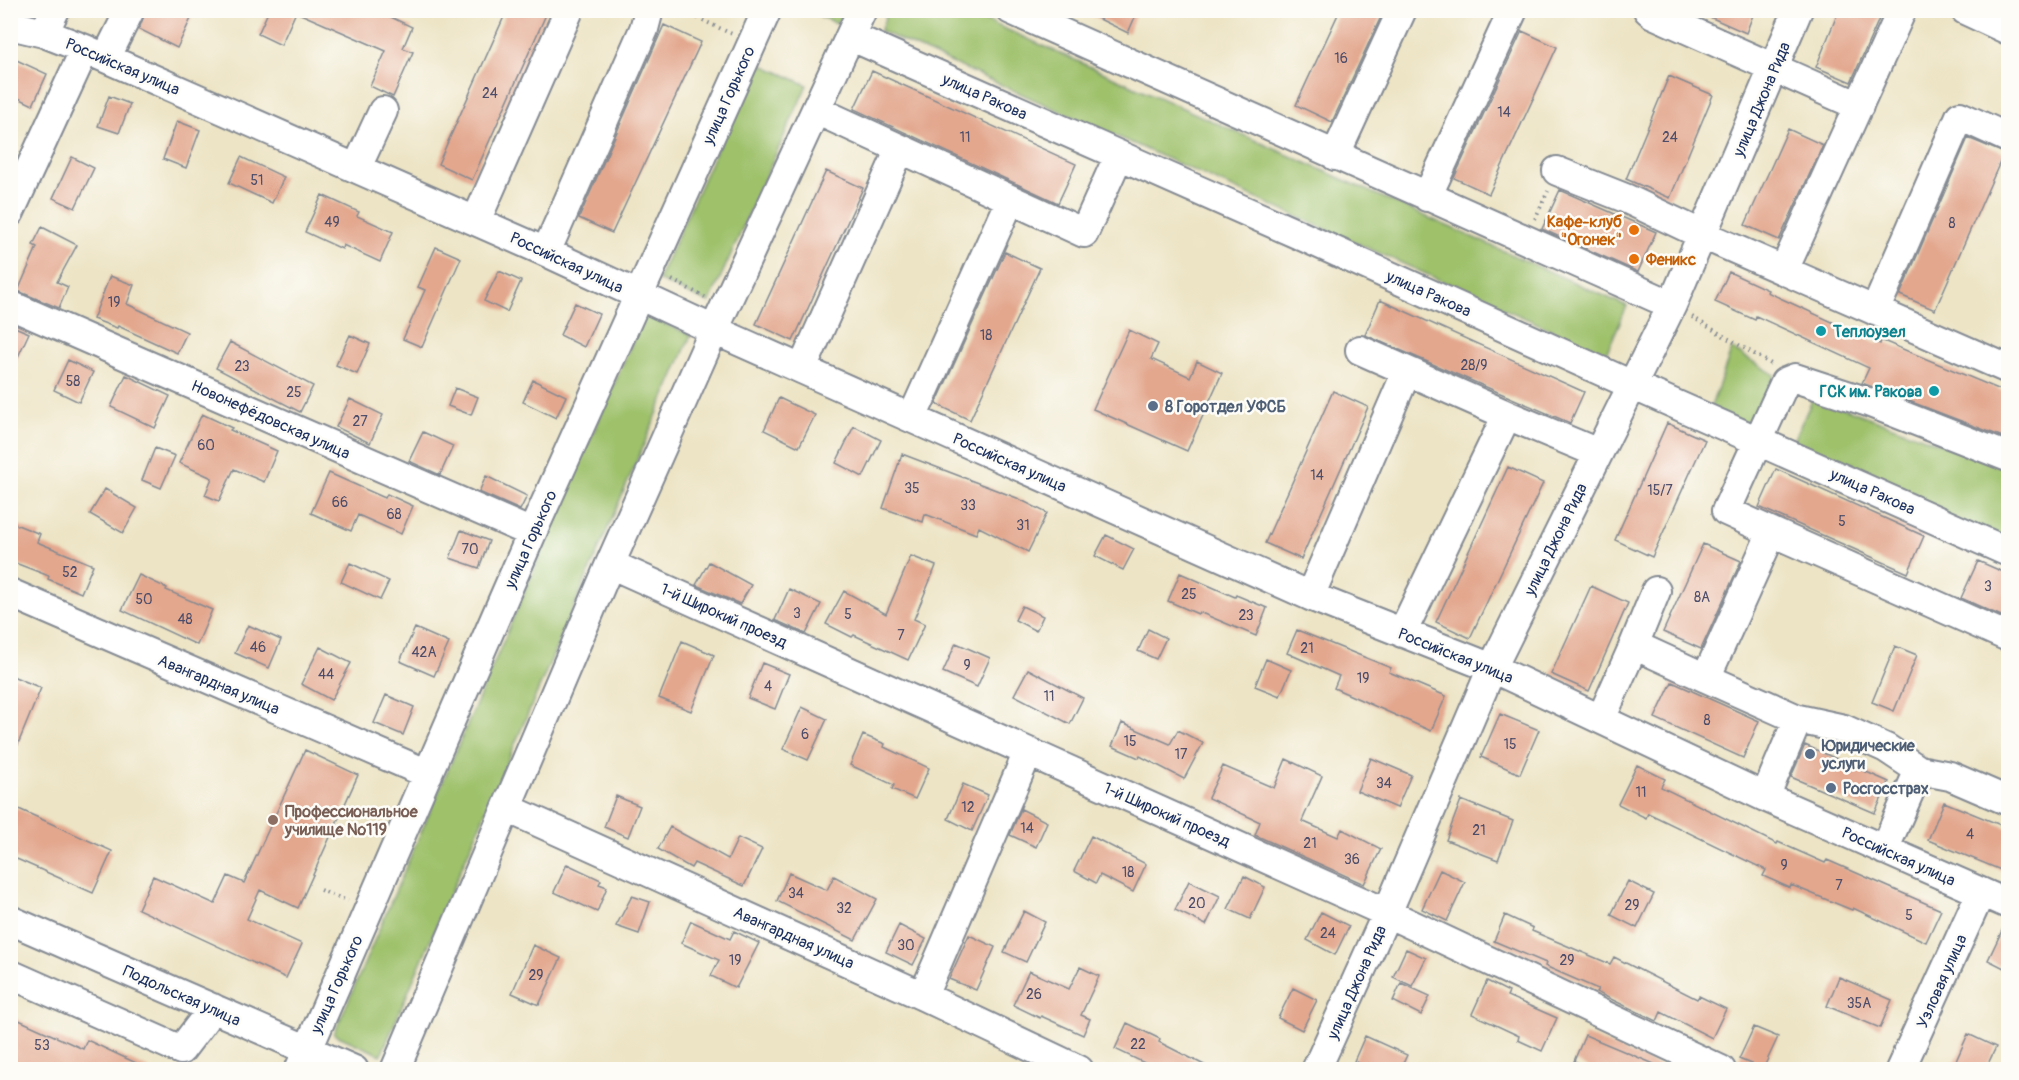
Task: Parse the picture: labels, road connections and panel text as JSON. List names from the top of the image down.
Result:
{
  "streets": {
    "street": [
      "Российская улица",
      "улица Горького",
      "улица Ракова",
      "улица Джона Рида",
      "Новонефёдовская улица",
      "1-й Широкий проезд",
      "Авангардная улица",
      "Узловая улица",
      "Подольская улица"
    ]
  },
  "crossings": [
    ["Российская улица", "улица Горького"],
    ["Российская улица", "улица Джона Рида"],
    ["Российская улица", "Узловая улица"],
    ["улица Горького", "Новонефёдовская улица"],
    ["улица Горького", "Авангардная улица"],
    ["улица Горького", "Подольская улица"],
    ["улица Ракова", "улица Джона Рида"],
    ["улица Джона Рида", "1-й Широкий проезд"]
  ],
  "places": [
    "Кафе-клуб \"Огонек\"",
    "Феникс",
    "Теплоузел",
    "ГСК им. Ракова",
    "8 Горотдел УФСБ",
    "Юридические услуги",
    "Росгосстрах",
    "Профессиональное училище №119"
  ],
  "house_numbers": [
    "16",
    "24",
    "14",
    "11",
    "24",
    "51",
    "49",
    "8",
    "19",
    "18",
    "28/9",
    "23",
    "58",
    "25",
    "27",
    "60",
    "14",
    "35",
    "15/7",
    "66",
    "33",
    "68",
    "5",
    "31",
    "70",
    "52",
    "3",
    "25",
    "8А",
    "50",
    "3",
    "5",
    "23",
    "48",
    "7",
    "46",
    "21",
    "42А",
    "9",
    "44",
    "19",
    "4",
    "11",
    "8",
    "6",
    "15",
    "15",
    "17",
    "34",
    "11",
    "12",
    "14",
    "21",
    "4",
    "21",
    "36",
    "9",
    "18",
    "7",
    "34",
    "20",
    "29",
    "32",
    "5",
    "24",
    "30",
    "19",
    "29",
    "29",
    "26",
    "35А",
    "22",
    "53"
  ]
}
